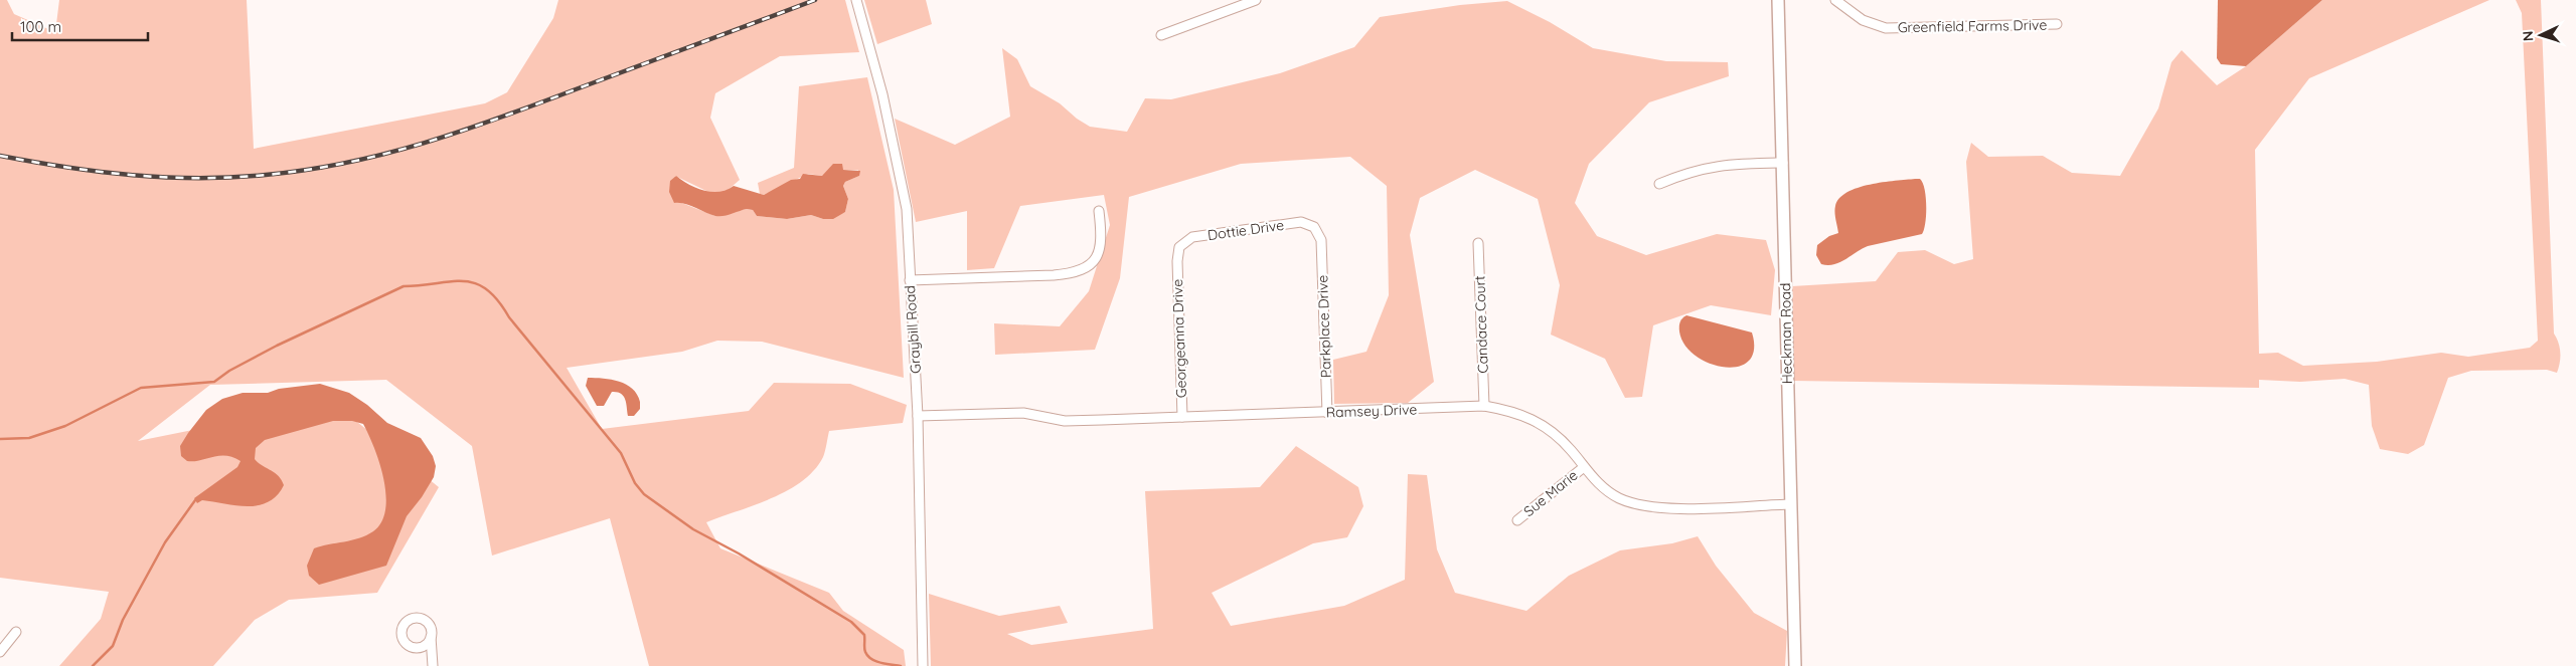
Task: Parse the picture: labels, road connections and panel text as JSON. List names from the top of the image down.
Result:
{
  "streets": {
    "street": [
      "Greenfield Farms Drive",
      "Dottie Drive",
      "Candace Court",
      "Parkplace Drive",
      "Graybill Road",
      "Heckman Road",
      "Georgeanna Drive",
      "Ramsey Drive",
      "Sue Marie"
    ]
  },
  "crossings": [
    ["Dottie Drive", "Parkplace Drive"],
    ["Dottie Drive", "Georgeanna Drive"],
    ["Candace Court", "Ramsey Drive"],
    ["Parkplace Drive", "Ramsey Drive"],
    ["Graybill Road", "Ramsey Drive"],
    ["Heckman Road", "Ramsey Drive"],
    ["Georgeanna Drive", "Ramsey Drive"],
    ["Ramsey Drive", "Sue Marie"]
  ],
  "scale_bar": "100 m",
  "north": "left"
}
